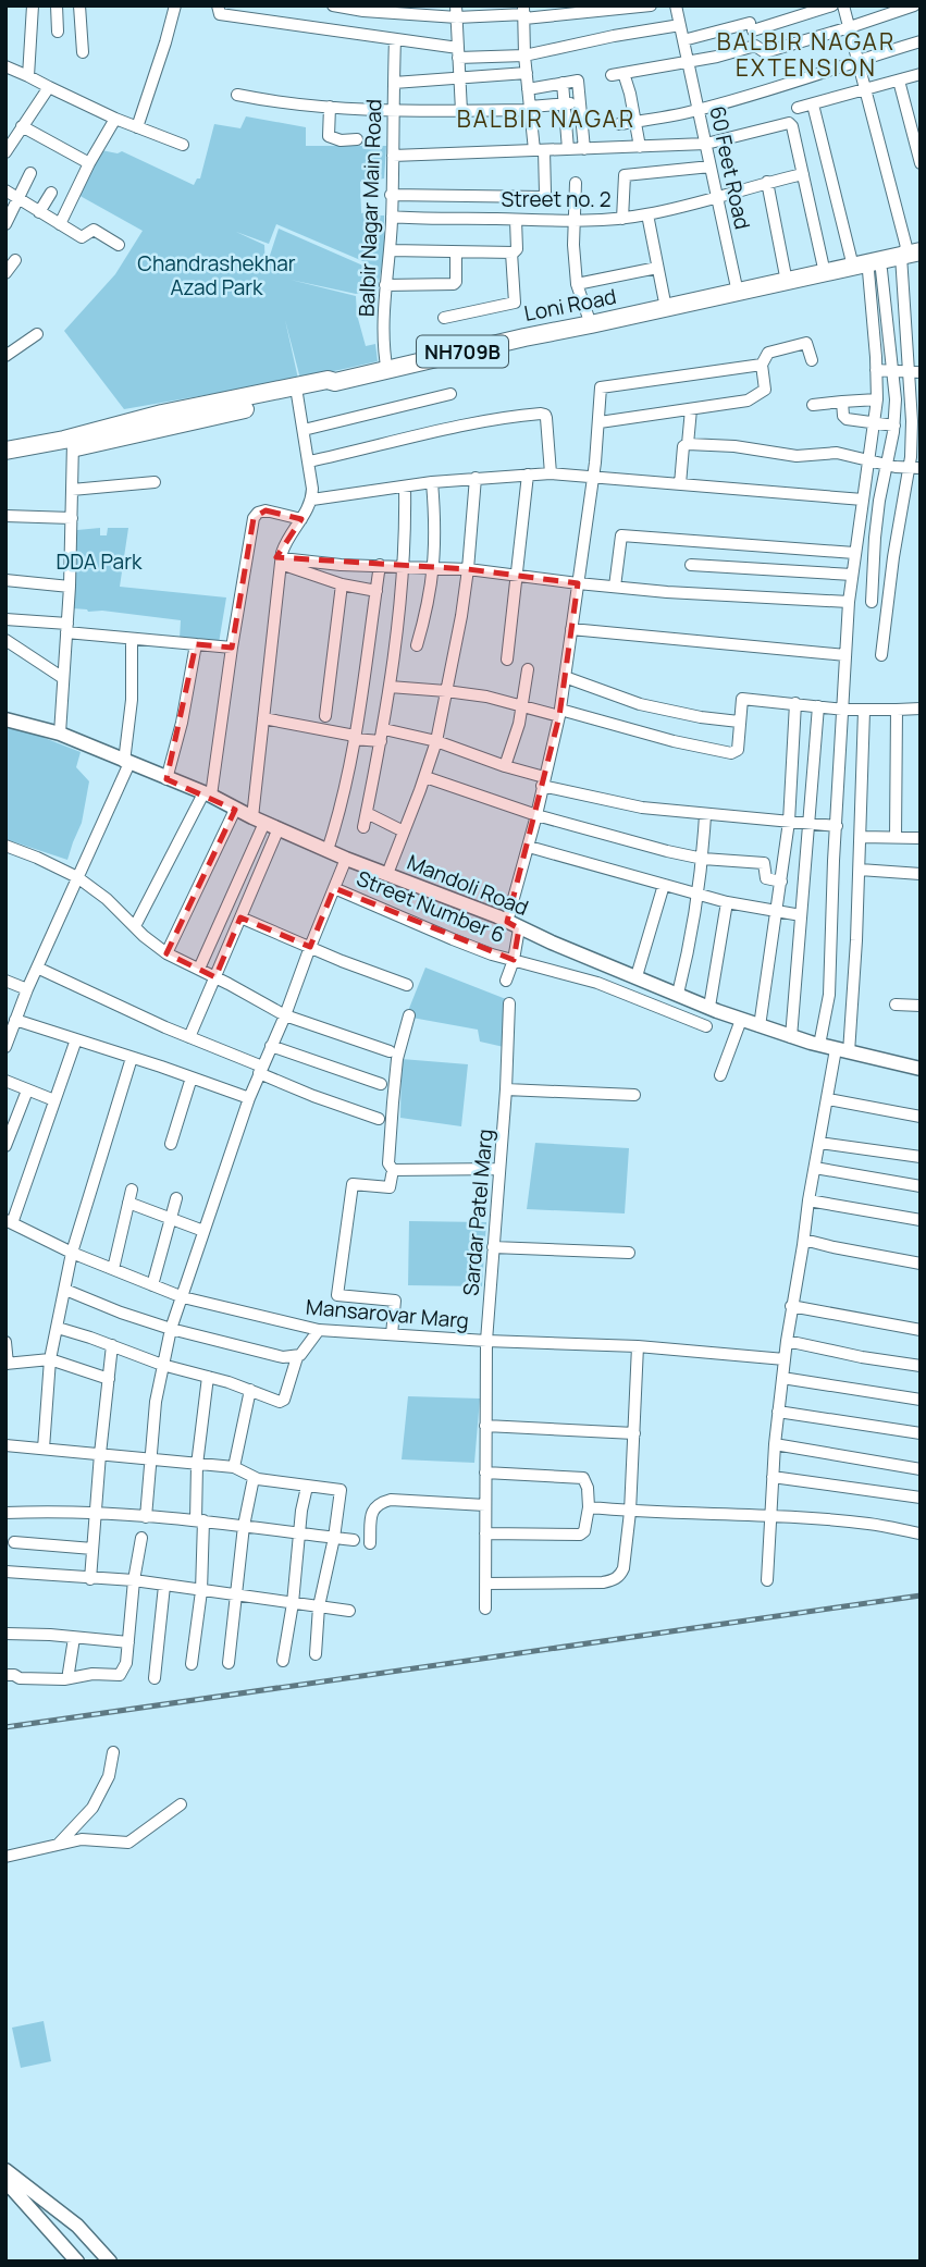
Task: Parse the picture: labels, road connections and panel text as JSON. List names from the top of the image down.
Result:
{
  "streets": {
    "highway": ["Loni Road", "NH709B"],
    "street": [
      "60 Feet Road",
      "Street no. 2",
      "Balbir Nagar Main Road",
      "Mandoli Road",
      "Street Number 6",
      "Sardar Patel Marg",
      "Mansarovar Marg"
    ]
  },
  "crossings": [
    ["60 Feet Road", "Street no. 2"],
    ["60 Feet Road", "Loni Road"],
    ["Street no. 2", "Balbir Nagar Main Road"],
    ["Balbir Nagar Main Road", "Loni Road"],
    ["Sardar Patel Marg", "Mansarovar Marg"]
  ],
  "districts": ["BALBIR NAGAR EXTENSION", "BALBIR NAGAR"],
  "parks": ["Chandrashekhar Azad Park", "DDA Park"]
}
